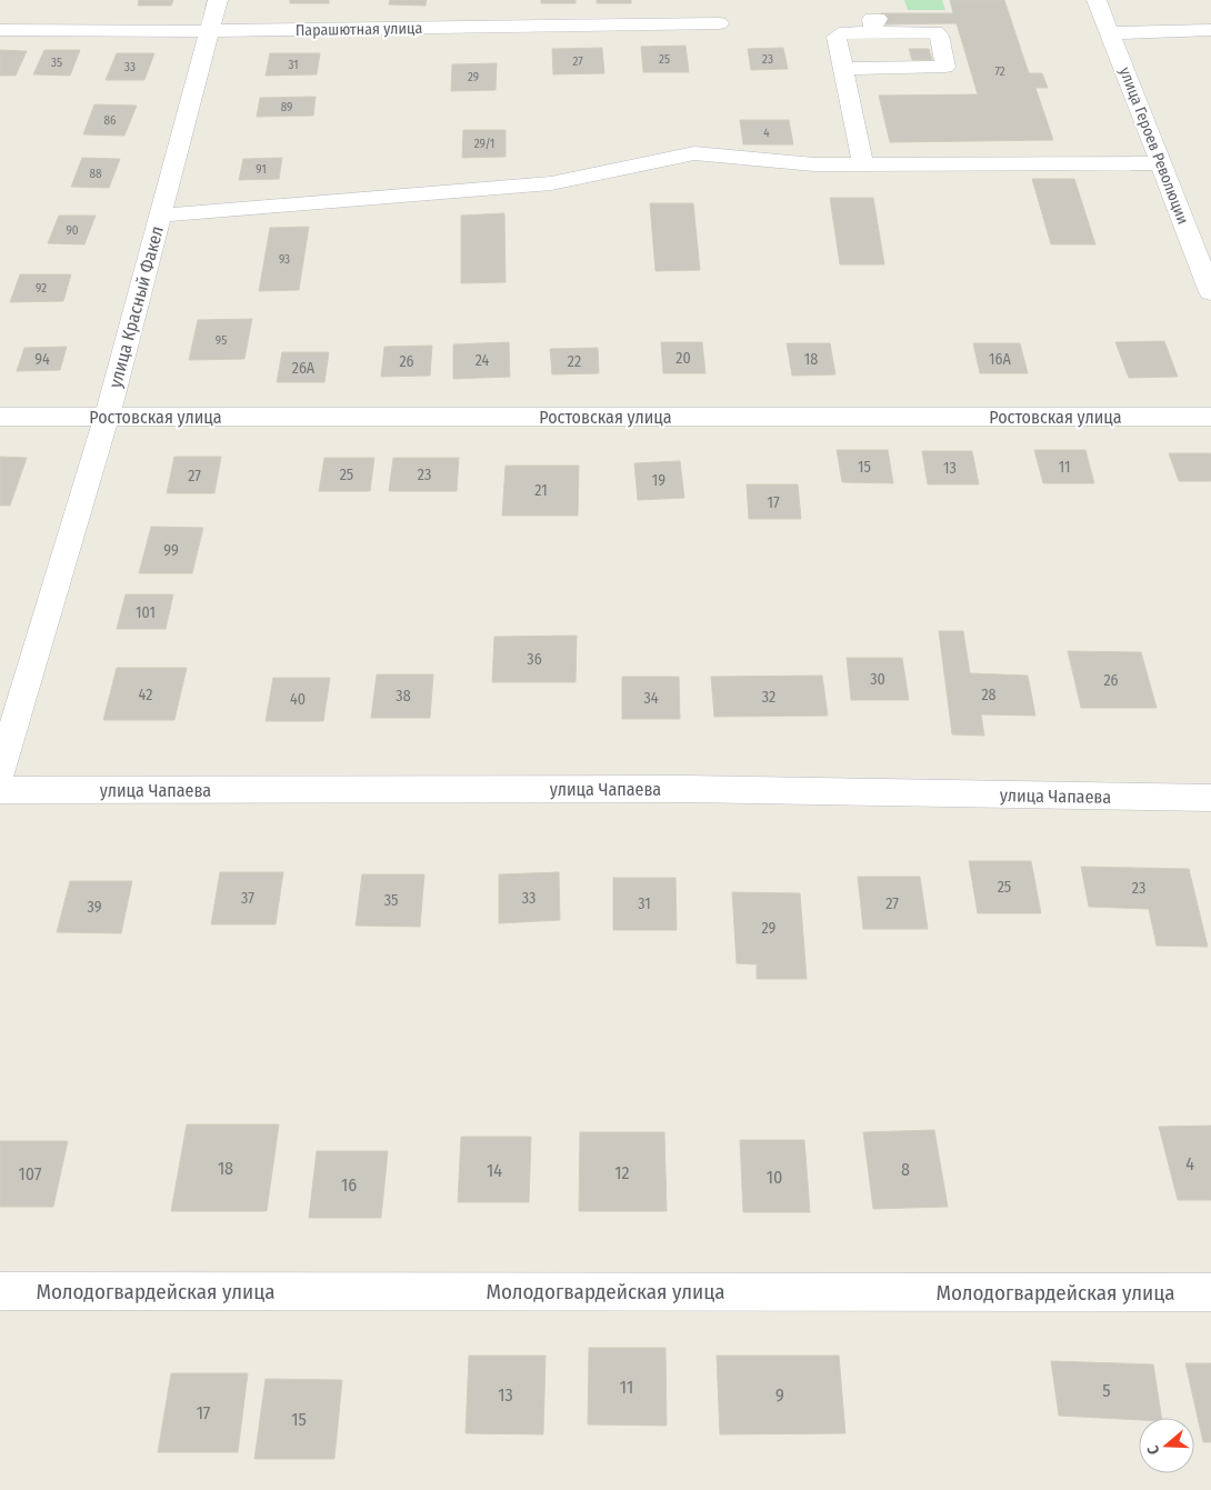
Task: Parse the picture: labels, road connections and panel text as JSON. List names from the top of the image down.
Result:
{
  "streets": {
    "street": [
      "Парашютная улица",
      "улица Героев Революции",
      "улица Красный Факел",
      "Ростовская улица",
      "улица Чапаева",
      "Молодогвардейская улица"
    ]
  },
  "crossings": [
    ["Парашютная улица", "улица Красный Факел"],
    ["улица Красный Факел", "Ростовская улица"]
  ],
  "house_numbers": [
    "25",
    "23",
    "27",
    "35",
    "31",
    "33",
    "72",
    "29",
    "89",
    "86",
    "4",
    "29/1",
    "91",
    "88",
    "90",
    "93",
    "92",
    "95",
    "20",
    "94",
    "18",
    "16А",
    "24",
    "26",
    "22",
    "26А",
    "15",
    "11",
    "13",
    "25",
    "23",
    "27",
    "19",
    "21",
    "17",
    "99",
    "101",
    "36",
    "30",
    "26",
    "42",
    "28",
    "38",
    "32",
    "34",
    "40",
    "25",
    "23",
    "37",
    "33",
    "35",
    "31",
    "27",
    "39",
    "29",
    "4",
    "18",
    "8",
    "14",
    "12",
    "107",
    "10",
    "16",
    "11",
    "5",
    "13",
    "9",
    "17",
    "15"
  ],
  "north": "left"
}
